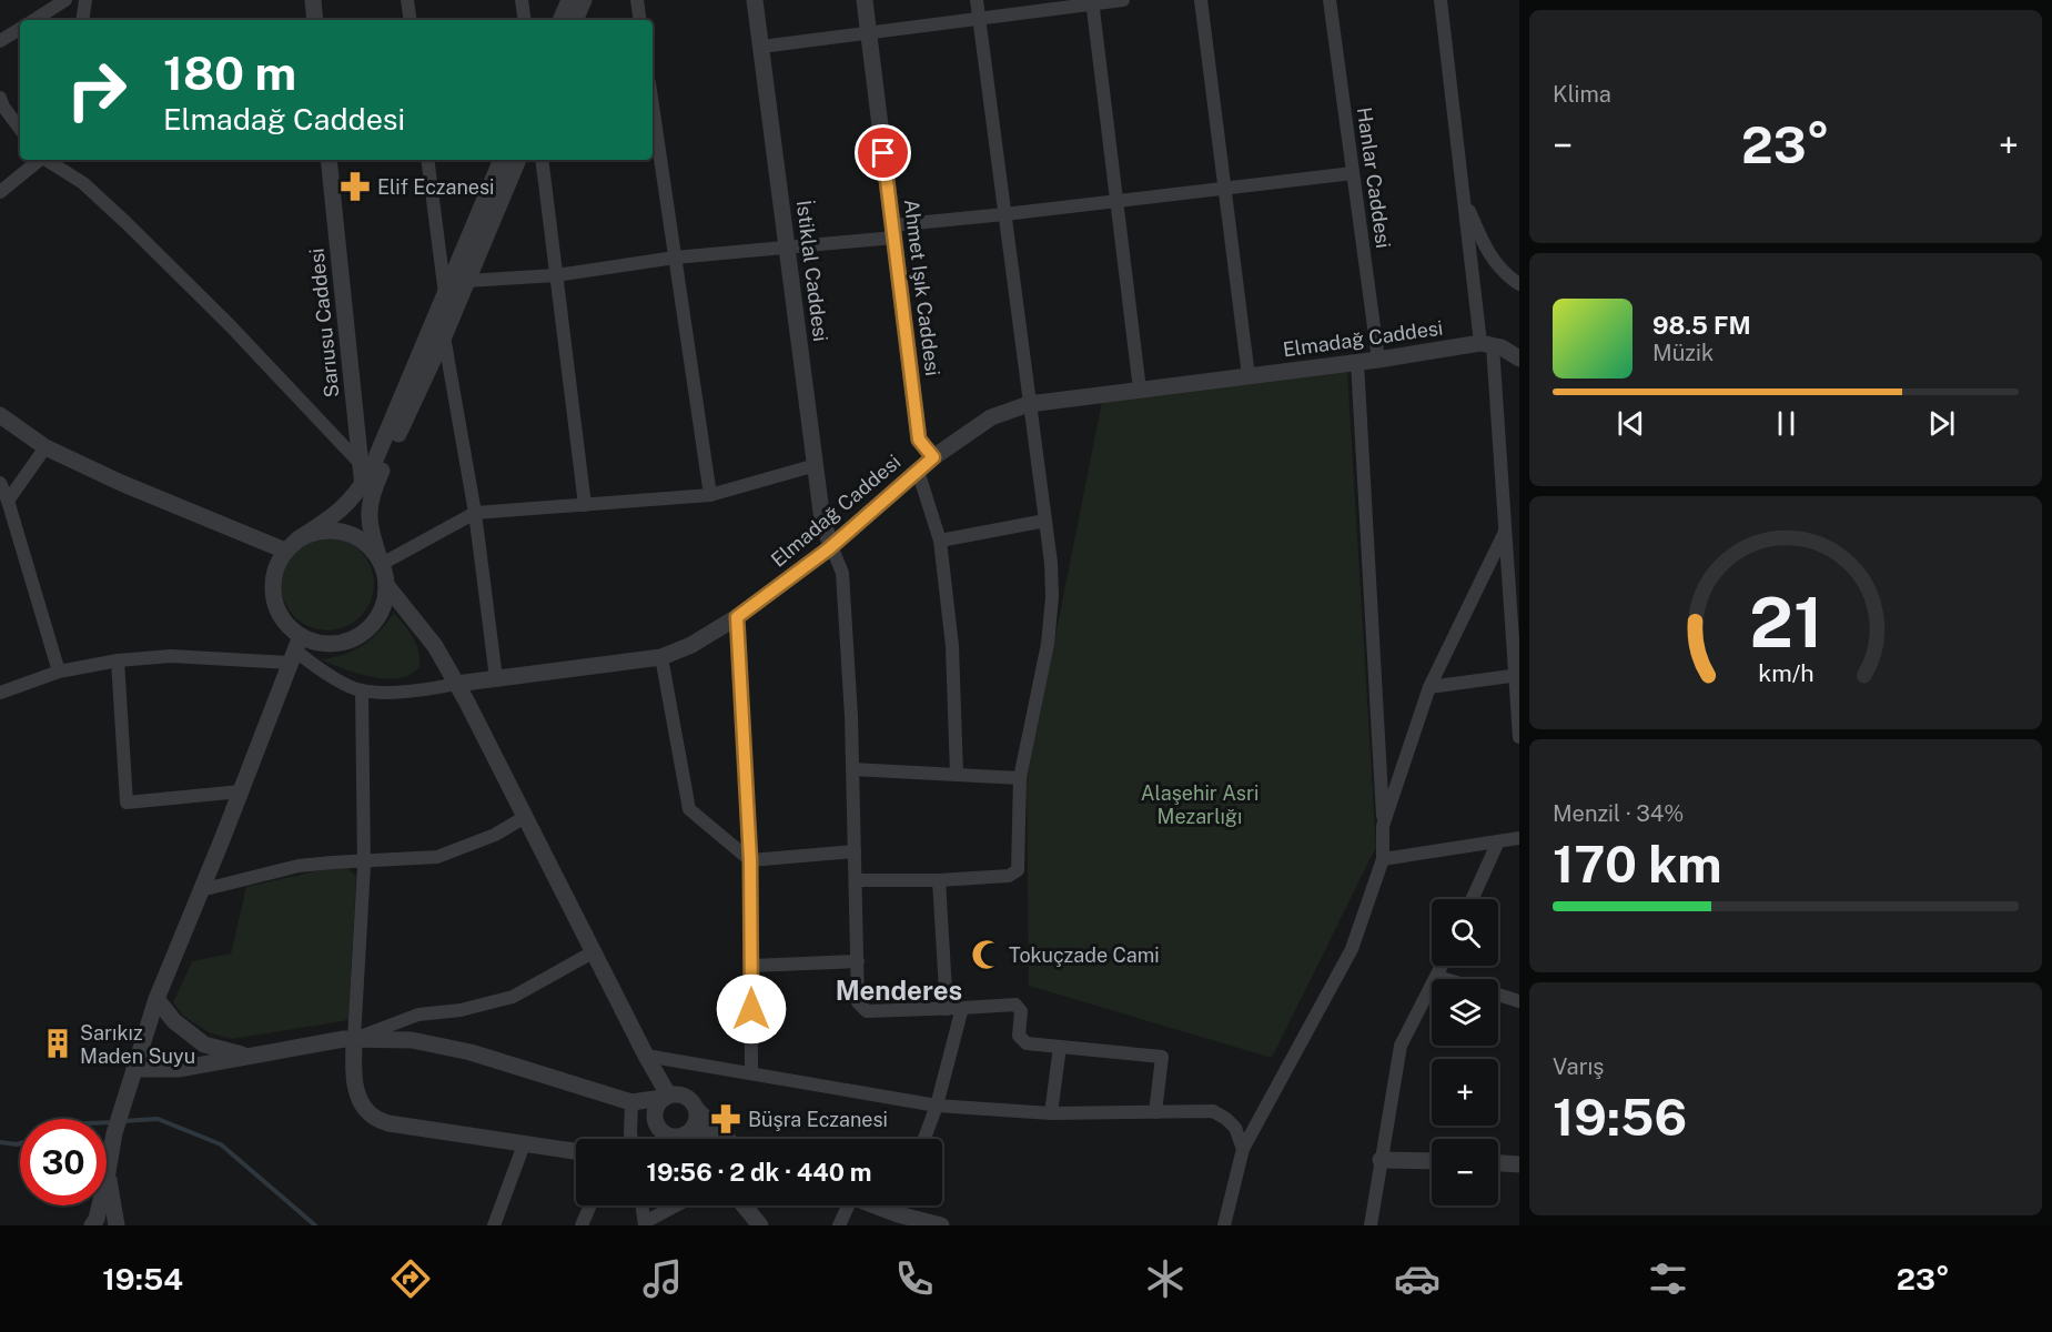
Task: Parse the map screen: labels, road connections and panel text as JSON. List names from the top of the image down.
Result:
{
  "streets": {
    "street": [
      "Hanlar Caddesi",
      "İstiklal Caddesi",
      "Ahmet Işık Caddesi",
      "Sarıusu Caddesi",
      "Elmadağ Caddesi"
    ]
  },
  "crossings": [
    ["Hanlar Caddesi", "Elmadağ Caddesi"],
    ["İstiklal Caddesi", "Elmadağ Caddesi"],
    ["Ahmet Işık Caddesi", "Elmadağ Caddesi"]
  ],
  "districts": ["Menderes"],
  "parks": ["Alaşehir Asri Mezarlığı"],
  "places": {
    "pharmacy": ["Elif Eczanesi", "Büşra Eczanesi"],
    "mosque": ["Tokuçzade Cami"],
    "building": ["Sarıkız Maden Suyu"]
  },
  "page": {
    "tile": [
      "Klima",
      ["Menzil · 34%", "170 km"],
      ["Varış", "19:56"]
    ],
    "turn": ["180 m", "Elmadağ Caddesi"],
    "heat": ["−", "23°", "+"],
    "song": ["98.5 FM", "Müzik"],
    "map_buttons": ["+", "−"],
    "limit": "30",
    "trip": "19:56 · 2 dk · 440 m",
    "tabs": ["19:54", "23°"],
    "gauge": ["21", "km/h"]
  }
}
